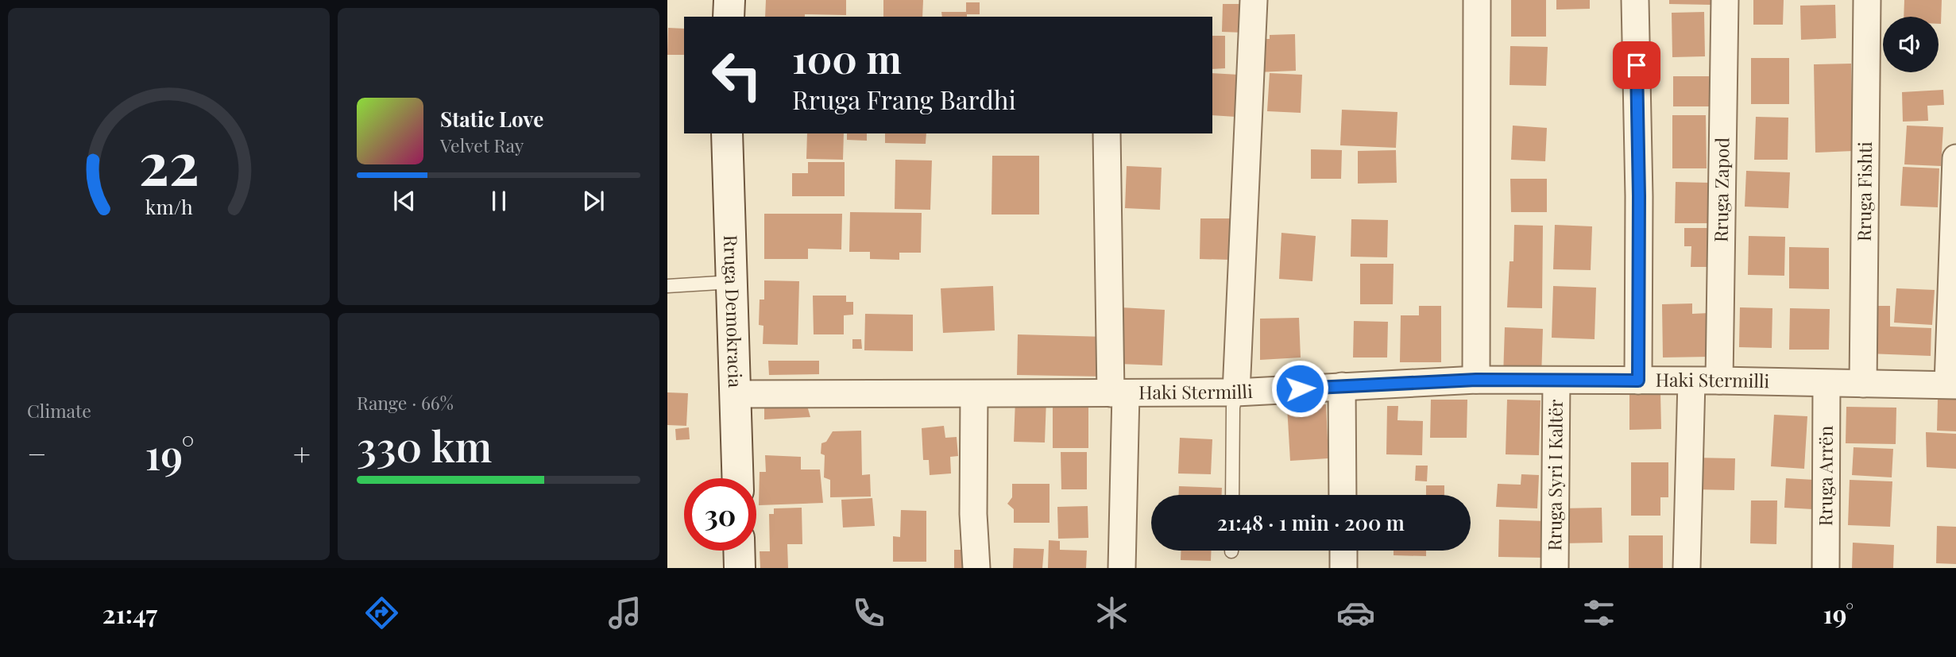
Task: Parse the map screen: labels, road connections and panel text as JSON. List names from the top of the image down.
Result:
{
  "streets": {
    "main road": ["Rruga Demokracia"],
    "street": [
      "Rruga Zapod",
      "Rruga Fishti",
      "Haki Stermilli",
      "Rruga Syri I Kaltër",
      "Rruga Arrën"
    ]
  },
  "crossings": [
    ["Rruga Zapod", "Haki Stermilli"],
    ["Rruga Fishti", "Haki Stermilli"],
    ["Rruga Demokracia", "Haki Stermilli"],
    ["Haki Stermilli", "Rruga Syri I Kaltër"],
    ["Haki Stermilli", "Rruga Arrën"]
  ],
  "page": {
    "turn": ["100 m", "Rruga Frang Bardhi"],
    "song": ["Static Love", "Velvet Ray"],
    "tile": [
      "Climate",
      ["Range · 66%", "330 km"]
    ],
    "heat": ["−", "19°", "+"],
    "limit": "30",
    "trip": "21:48 · 1 min · 200 m",
    "tabs": ["21:47", "19°"],
    "gauge": ["22", "km/h"]
  }
}
